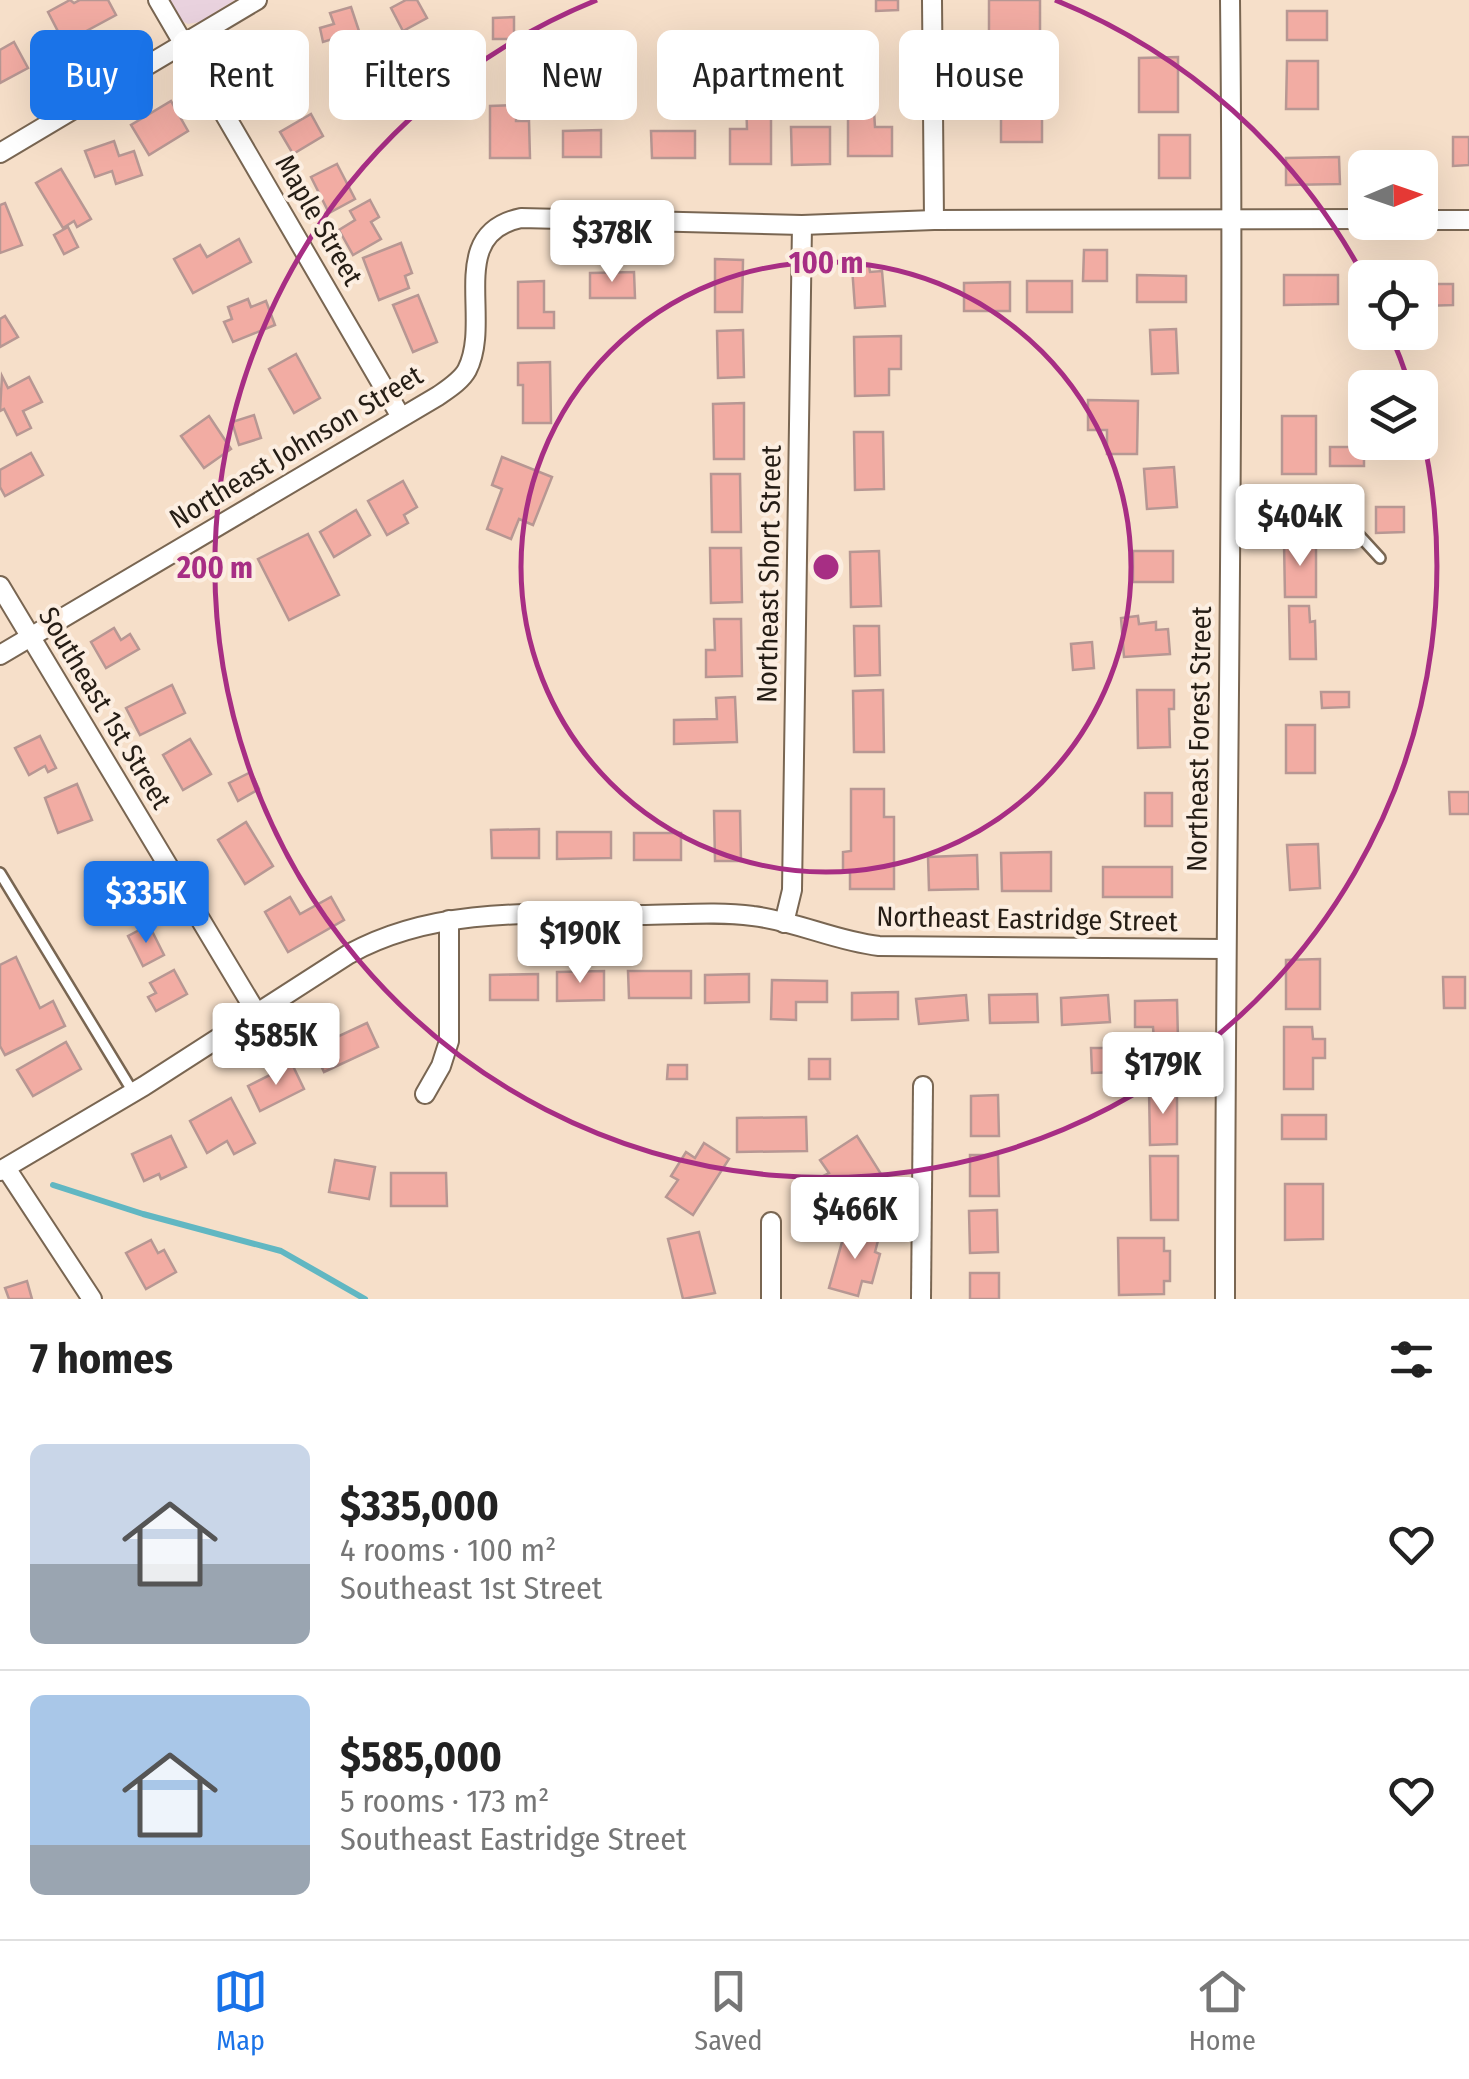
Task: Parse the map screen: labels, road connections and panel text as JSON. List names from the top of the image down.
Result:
{
  "streets": {
    "street": [
      "Maple Street",
      "Northeast Johnson Street",
      "Northeast Short Street",
      "Southeast 1st Street",
      "Northeast Forest Street",
      "Northeast Eastridge Street"
    ]
  },
  "crossings": [
    ["Maple Street", "Northeast Johnson Street"],
    ["Northeast Johnson Street", "Northeast Short Street"],
    ["Northeast Johnson Street", "Southeast 1st Street"],
    ["Northeast Short Street", "Northeast Eastridge Street"],
    ["Southeast 1st Street", "Northeast Eastridge Street"],
    ["Northeast Forest Street", "Northeast Eastridge Street"]
  ],
  "north": "right",
  "page": {
    "chip": [
      "Buy",
      "Rent",
      "Filters",
      "New",
      "Apartment",
      "House"
    ],
    "price": [
      "$378K",
      "$404K",
      "$335K",
      "$190K",
      "$585K",
      "$179K",
      "$466K"
    ],
    "heading": "7 homes",
    "list": [
      {
        "name": "$335,000",
        "note": "4 rooms · 100 m² · Southeast 1st Street"
      },
      {
        "name": "$585,000",
        "note": "5 rooms · 173 m² · Southeast Eastridge Street"
      }
    ],
    "tabs": ["Map", "Saved", "Home"]
  },
  "rings": ["100 m", "200 m"]
}
